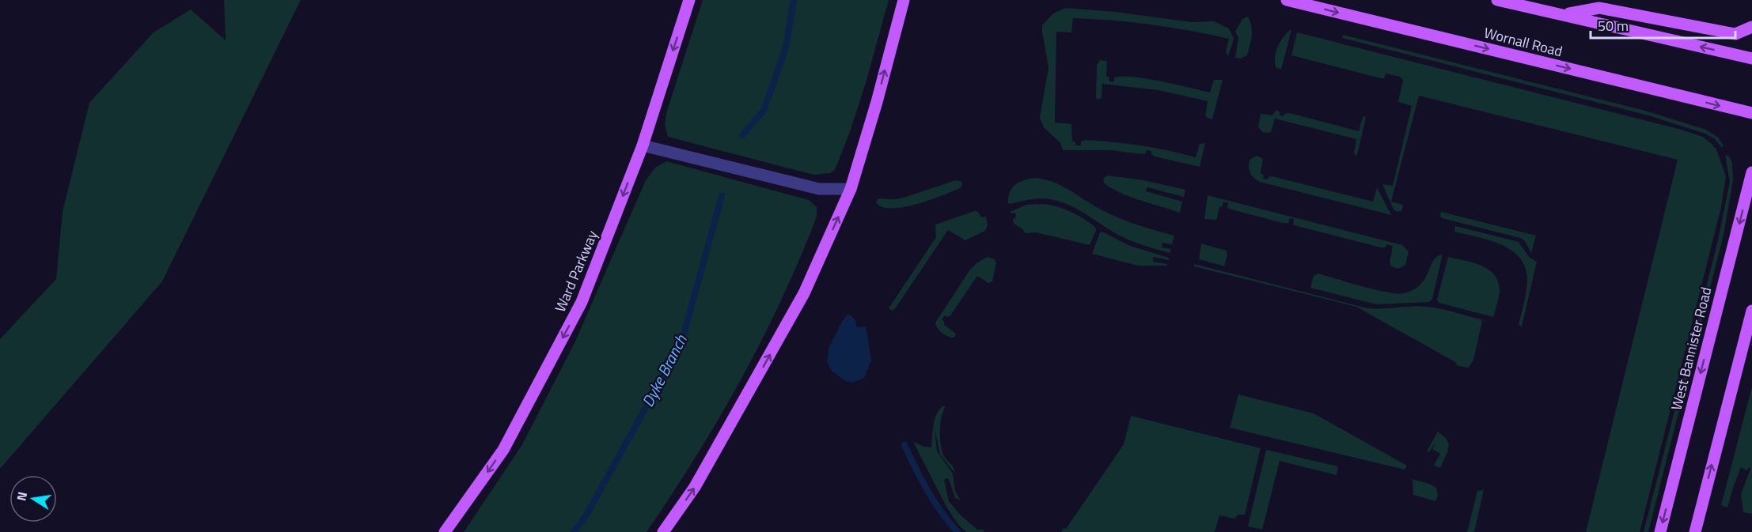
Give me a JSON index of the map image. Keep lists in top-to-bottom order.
{
  "streets": {
    "main road": ["Wornall Road", "Ward Parkway", "West Bannister Road"]
  },
  "one_way": ["Ward Parkway"],
  "water": ["Dyke Branch"],
  "scale_bar": "50 m",
  "north": "left"
}
